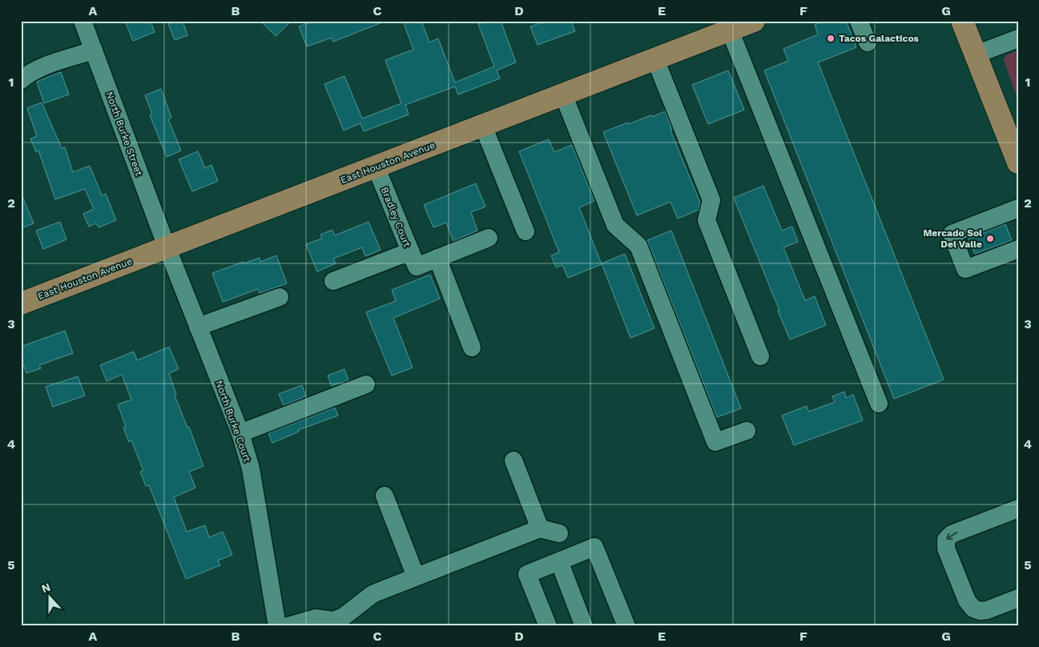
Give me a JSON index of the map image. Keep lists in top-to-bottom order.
{
  "streets": {
    "main road": ["East Houston Avenue"],
    "street": ["North Burke Street", "Bradley Court", "North Burke Court"]
  },
  "crossings": [
    ["North Burke Street", "East Houston Avenue"],
    ["North Burke Street", "North Burke Court"],
    ["East Houston Avenue", "Bradley Court"],
    ["East Houston Avenue", "North Burke Court"]
  ],
  "places": ["Tacos Galacticos", "Mercado Sol Del Valle"],
  "north": "top",
  "grid": {
    "columns": [
      "A",
      "B",
      "C",
      "D",
      "E",
      "F",
      "G"
    ],
    "rows": [
      "1",
      "2",
      "3",
      "4",
      "5"
    ]
  }
}
